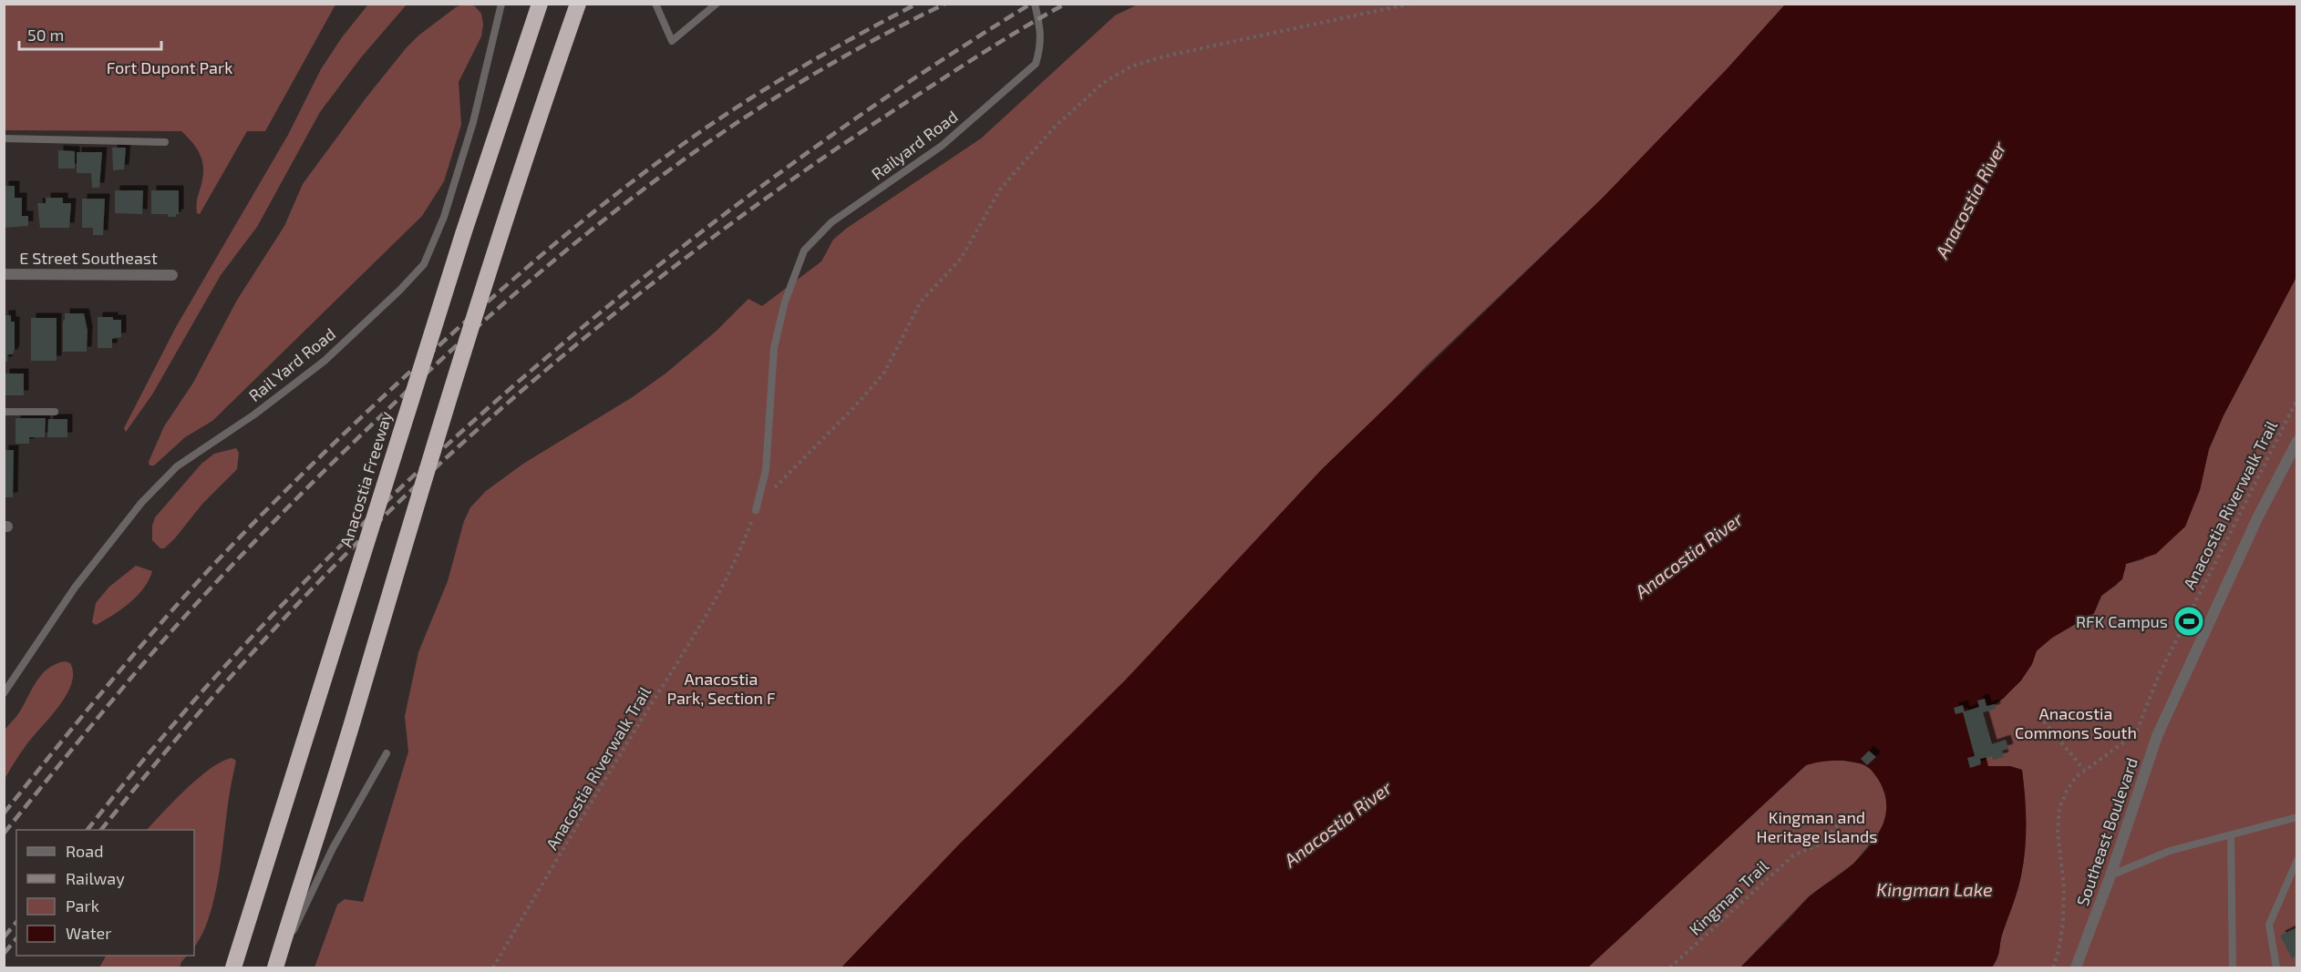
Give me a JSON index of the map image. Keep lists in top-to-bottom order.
{
  "streets": {
    "highway": ["Anacostia Freeway"],
    "street": ["E Street Southeast", "Southeast Boulevard"],
    "lane": ["Railyard Road", "Rail Yard Road"],
    "path": ["Anacostia Riverwalk Trail", "Kingman Trail"]
  },
  "crossings": [
    ["Railyard Road", "Anacostia Riverwalk Trail"]
  ],
  "water": ["Anacostia River", "Kingman Lake"],
  "parks": [
    "Fort Dupont Park",
    "Anacostia Park, Section F",
    "Anacostia Commons South",
    "Kingman and Heritage Islands"
  ],
  "places": {
    "sports": ["RFK Campus"]
  },
  "legend": [
    "Road",
    "Railway",
    "Park",
    "Water"
  ],
  "scale_bar": "50 m"
}
